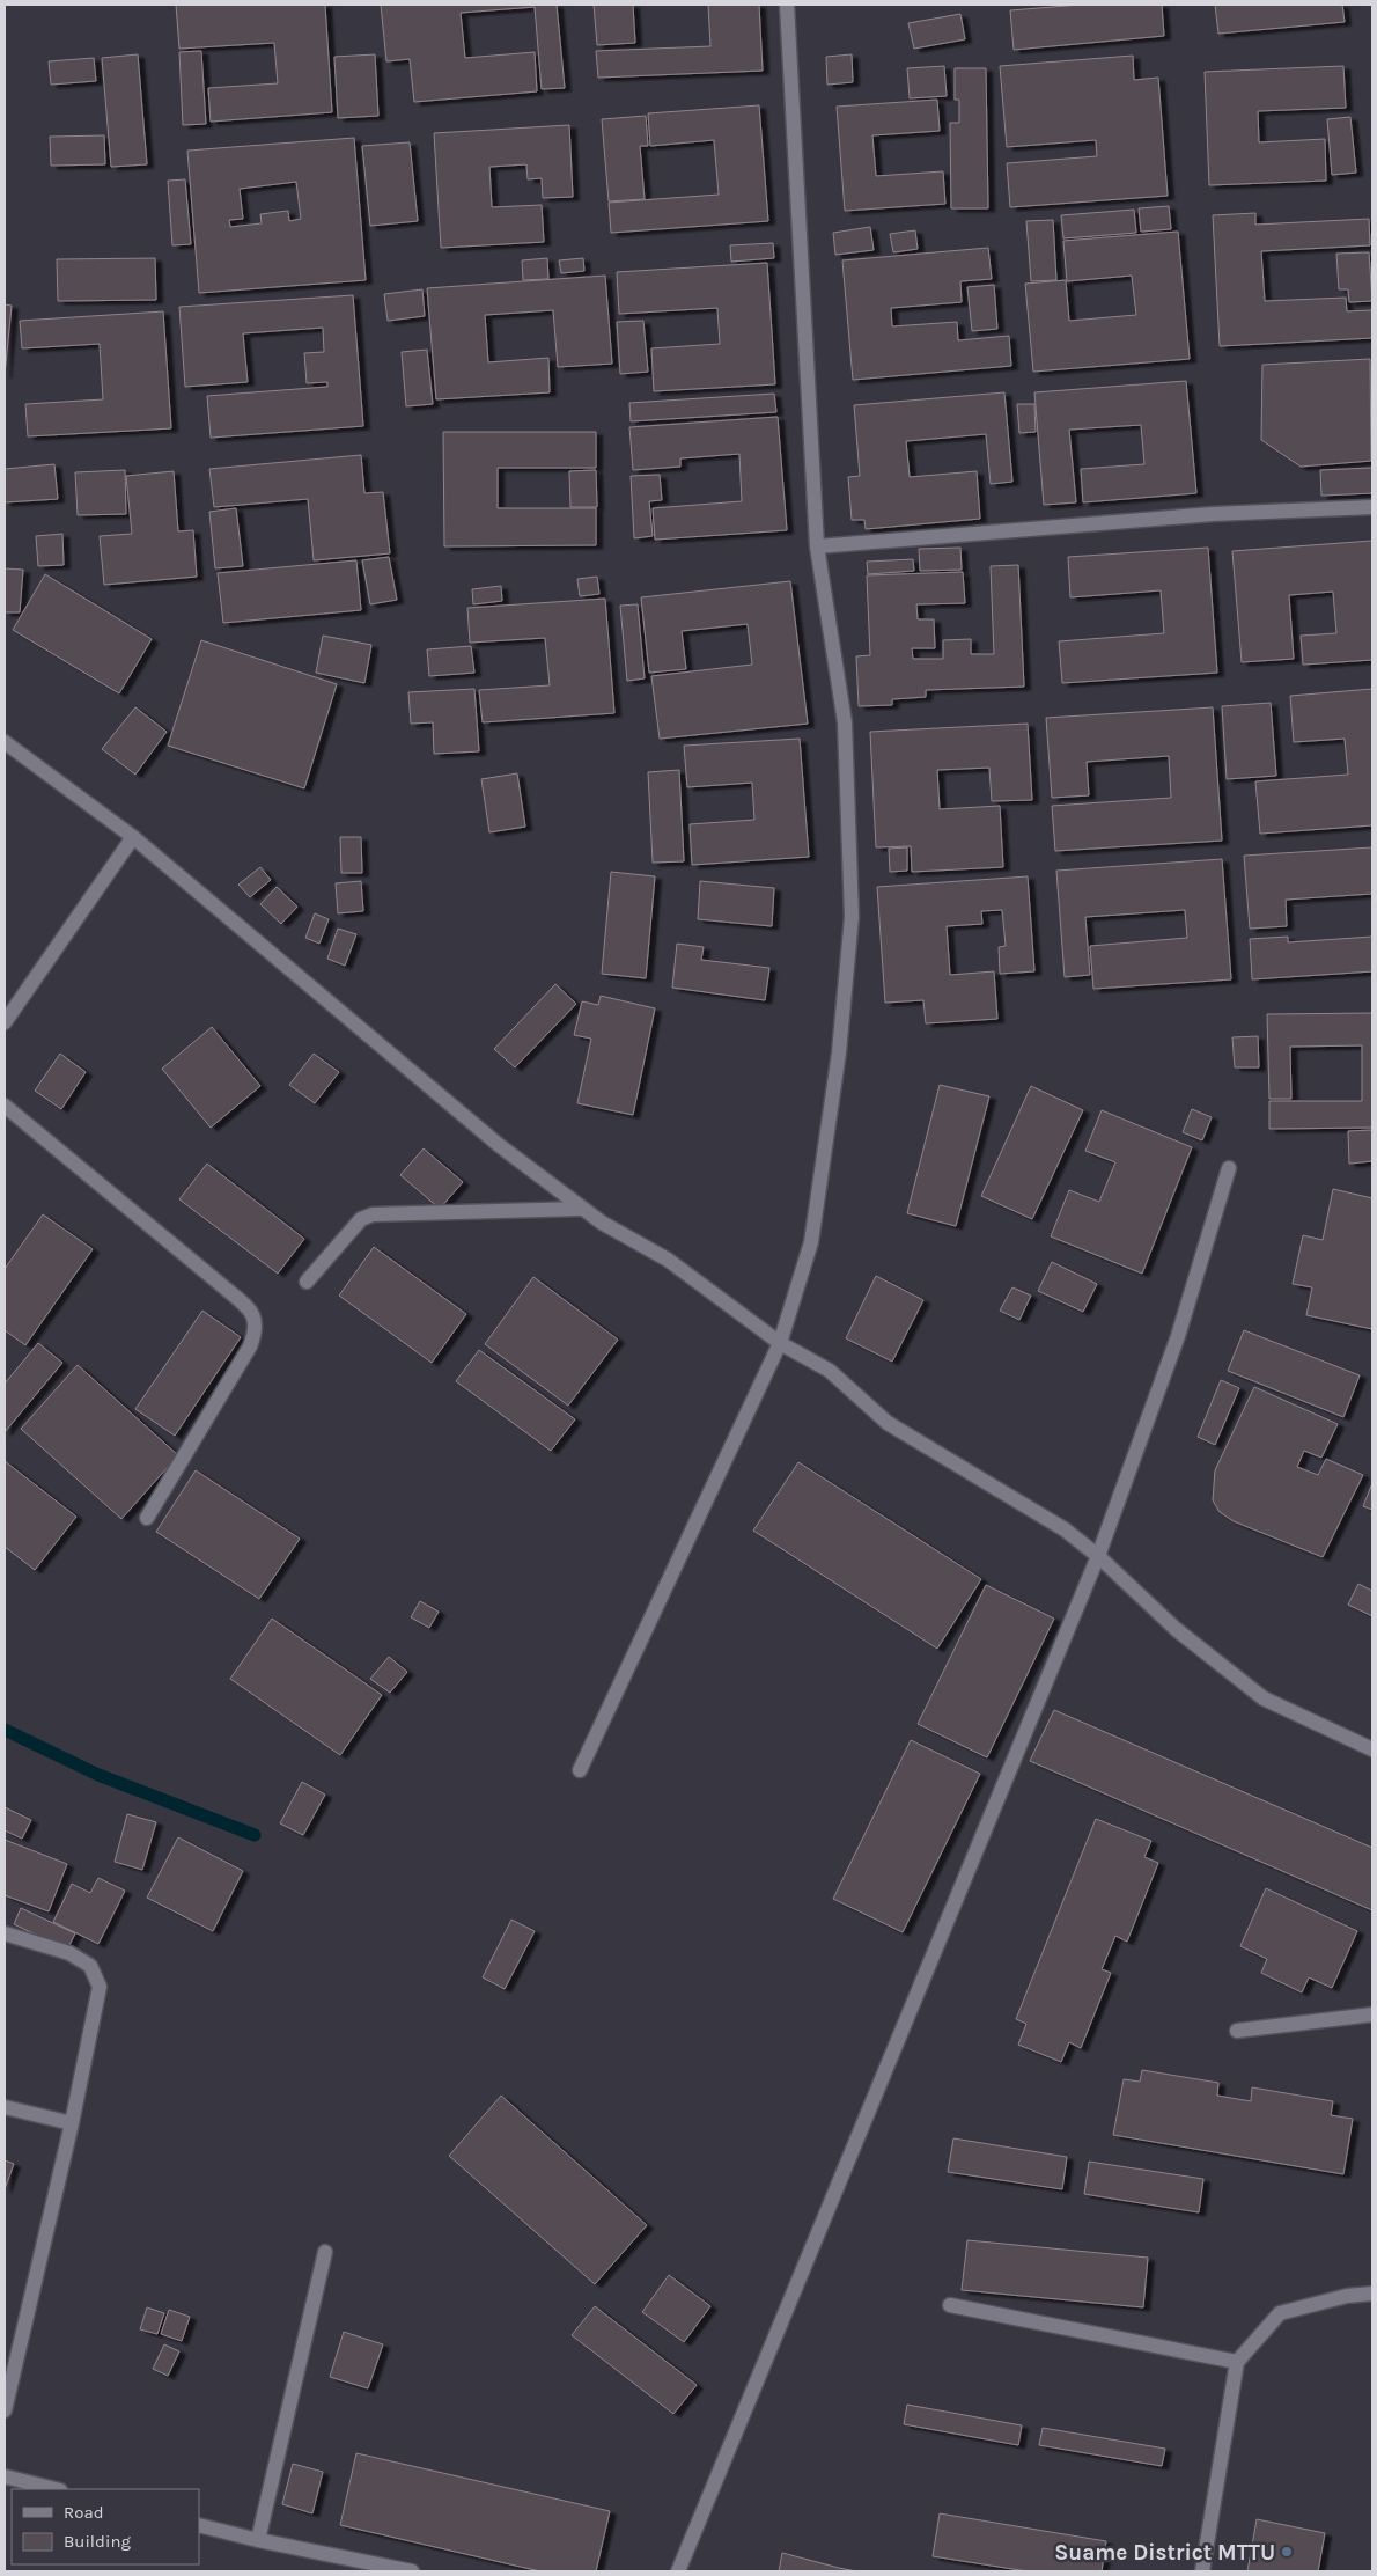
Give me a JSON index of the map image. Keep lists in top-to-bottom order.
{
  "places": ["Suame District MTTU"],
  "legend": ["Road", "Building"]
}
